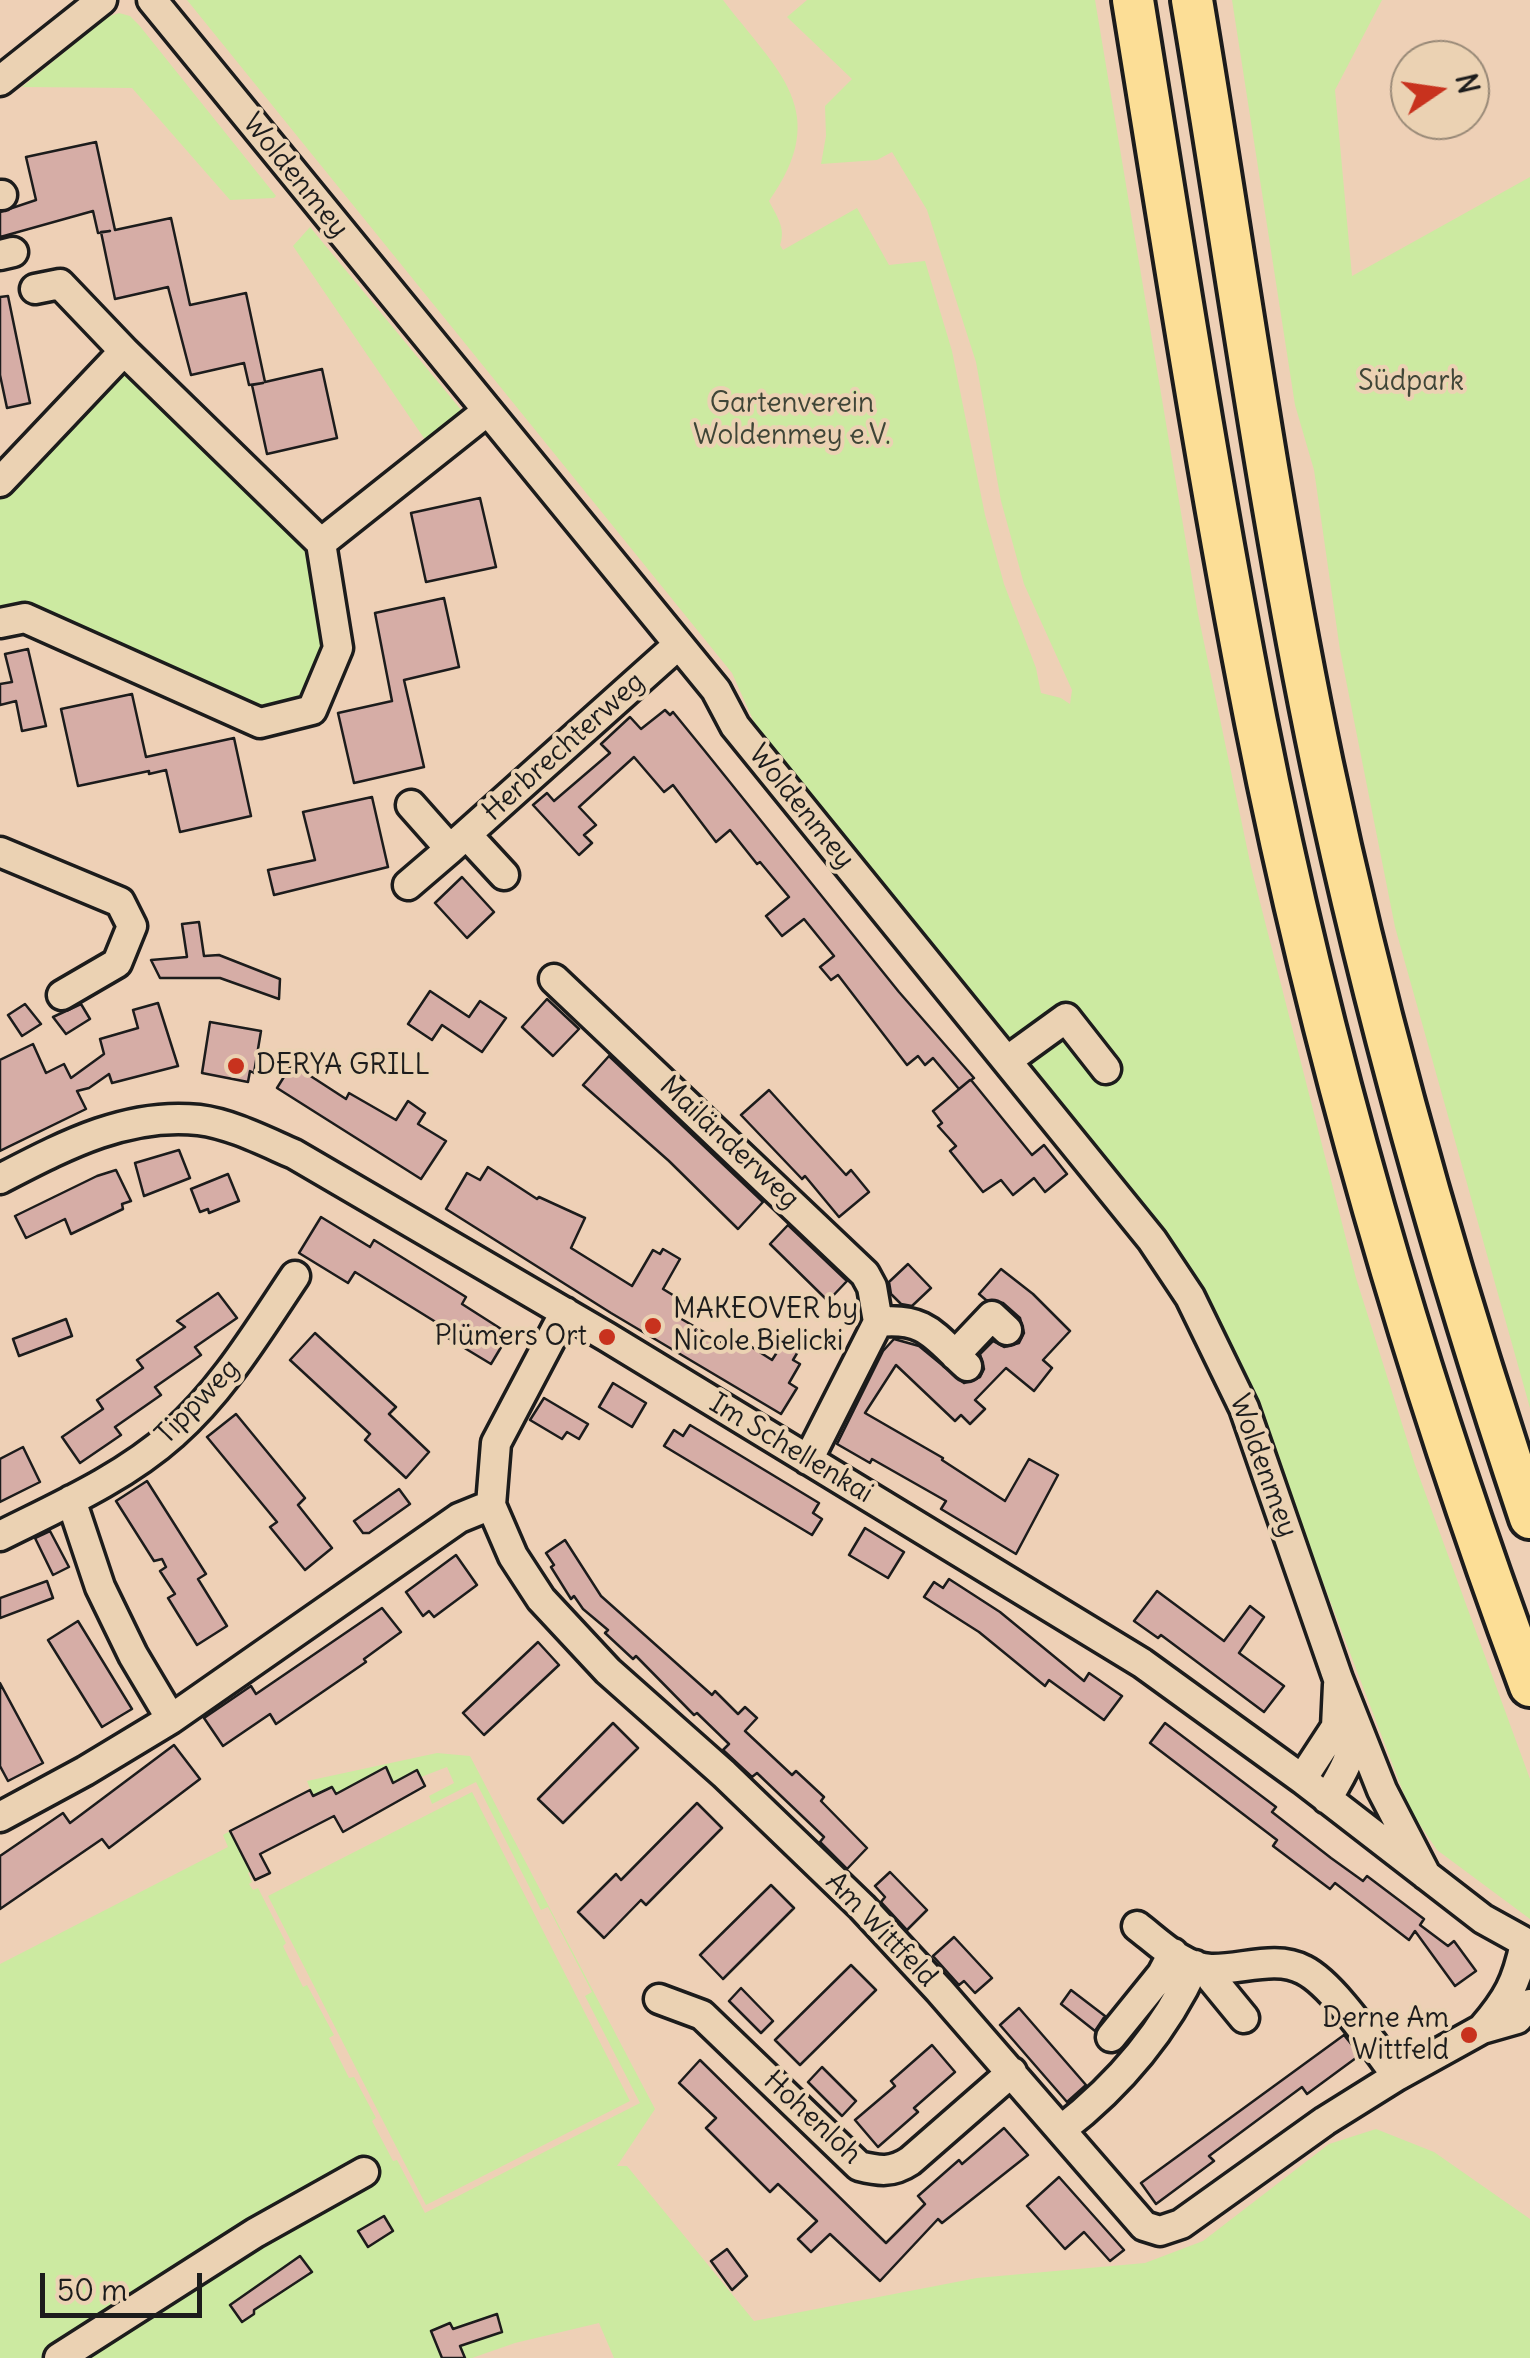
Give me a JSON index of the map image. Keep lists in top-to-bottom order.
{
  "streets": {
    "street": [
      "Woldenmey",
      "Herbrechterweg",
      "Mailänderweg",
      "Tippweg",
      "Im Schellenkai",
      "Am Wittfeld",
      "Hohenloh"
    ]
  },
  "crossings": [
    ["Woldenmey", "Herbrechterweg"],
    ["Woldenmey", "Im Schellenkai"],
    ["Im Schellenkai", "Am Wittfeld"],
    ["Am Wittfeld", "Hohenloh"]
  ],
  "parks": ["Südpark", "Gartenverein Woldenmey e.V."],
  "places": [
    "DERYA GRILL",
    "MAKEOVER by Nicole Bielicki",
    "Plümers Ort",
    "Derne Am Wittfeld"
  ],
  "scale_bar": "50 m",
  "north": "right"
}
